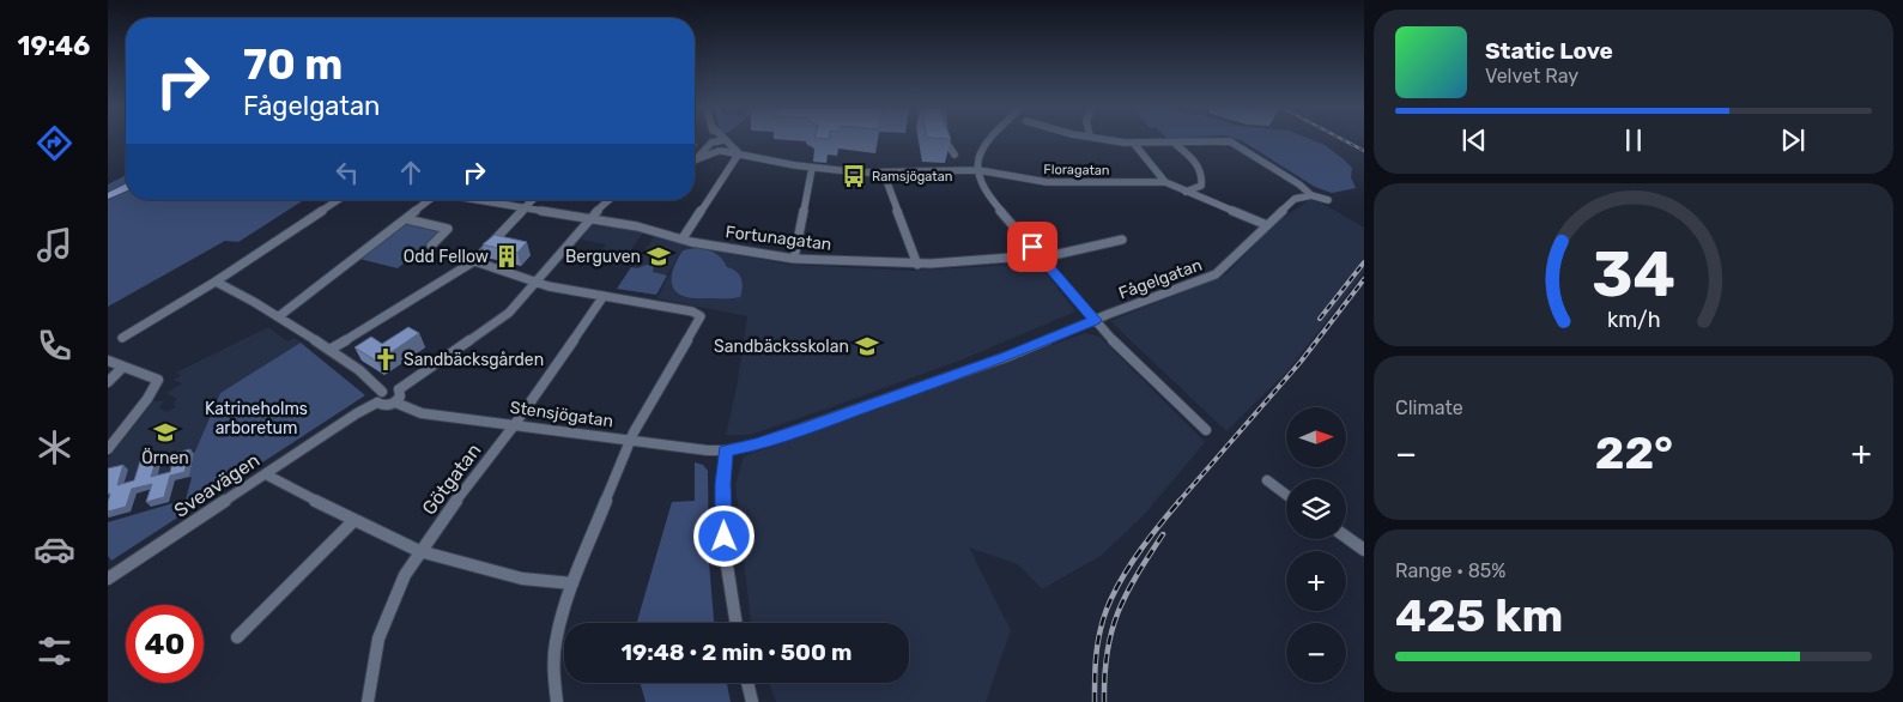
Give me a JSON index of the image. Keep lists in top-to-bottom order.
{
  "streets": {
    "street": [
      "Floragatan",
      "Fortunagatan",
      "Fågelgatan",
      "Stensjögatan",
      "Götgatan",
      "Sveavägen"
    ]
  },
  "crossings": [
    ["Fågelgatan", "Stensjögatan"],
    ["Stensjögatan", "Götgatan"],
    ["Stensjögatan", "Sveavägen"]
  ],
  "parks": ["Katrineholms arboretum"],
  "places": {
    "bus stop": ["Ramsjögatan"],
    "building": ["Odd Fellow"],
    "school or university": ["Berguven", "Sandbäcksskolan", "Örnen"],
    "church": ["Sandbäcksgården"]
  },
  "north": "right",
  "page": {
    "tabs": "19:46",
    "turn": ["70 m", "Fågelgatan"],
    "song": ["Static Love", "Velvet Ray"],
    "tile": [
      "Climate",
      ["Range · 85%", "425 km"]
    ],
    "map_buttons": ["+", "−"],
    "heat": ["−", "22°", "+"],
    "limit": "40",
    "trip": "19:48 · 2 min · 500 m",
    "gauge": ["34", "km/h"]
  }
}
